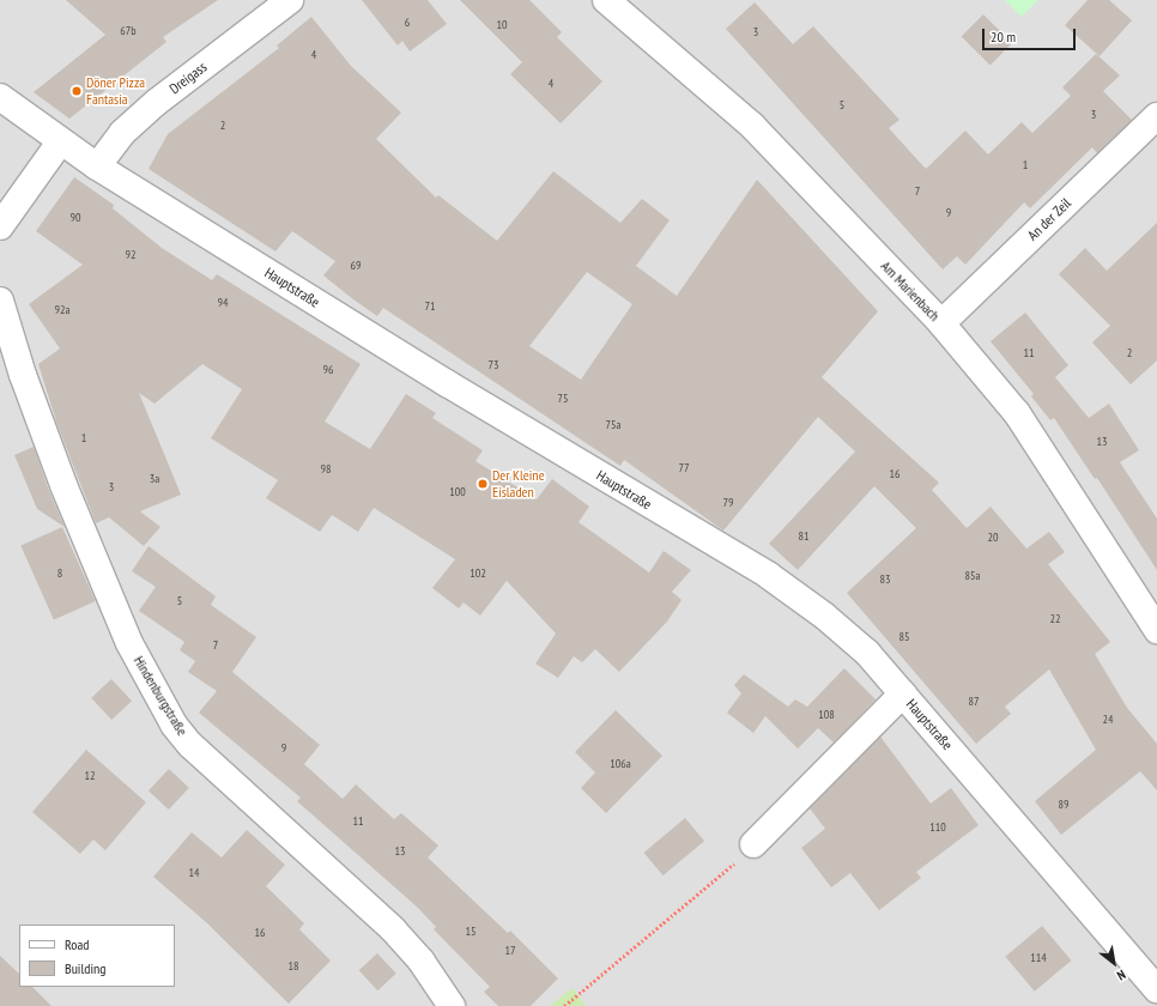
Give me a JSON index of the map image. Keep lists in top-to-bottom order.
{
  "streets": {
    "street": [
      "Dreigass",
      "An der Zeil",
      "Hauptstraße",
      "Am Marienbach",
      "Hindenburgstraße"
    ]
  },
  "crossings": [
    ["Dreigass", "Hauptstraße"],
    ["An der Zeil", "Am Marienbach"]
  ],
  "places": ["Döner Pizza Fantasia", "Der Kleine Eisladen"],
  "house_numbers": [
    "6",
    "10",
    "67b",
    "3",
    "4",
    "4",
    "5",
    "3",
    "2",
    "1",
    "7",
    "9",
    "90",
    "92",
    "69",
    "94",
    "71",
    "92a",
    "11",
    "2",
    "73",
    "96",
    "75",
    "75a",
    "1",
    "13",
    "77",
    "98",
    "16",
    "3a",
    "3",
    "100",
    "79",
    "81",
    "20",
    "8",
    "102",
    "85a",
    "83",
    "5",
    "22",
    "85",
    "7",
    "87",
    "108",
    "24",
    "9",
    "106a",
    "12",
    "89",
    "11",
    "110",
    "13",
    "14",
    "15",
    "16",
    "17",
    "114",
    "18"
  ],
  "legend": ["Road", "Building"],
  "scale_bar": "20 m",
  "north": "bottom right"
}
